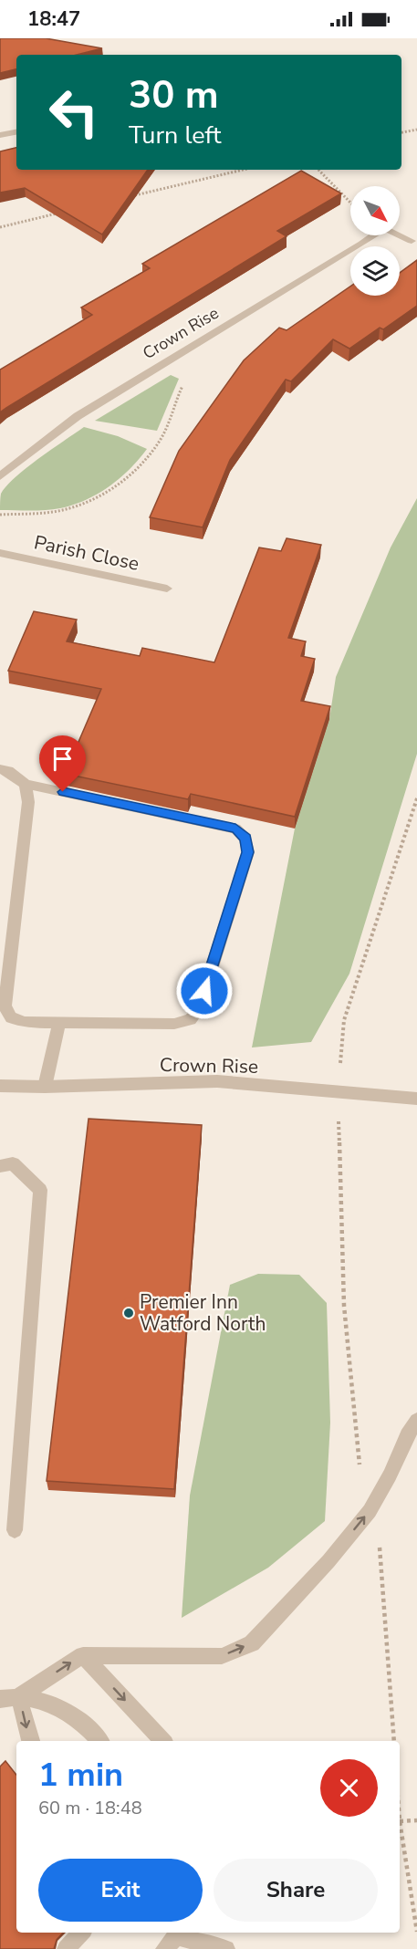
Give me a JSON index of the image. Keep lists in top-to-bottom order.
{
  "streets": {
    "street": ["Crown Rise", "Parish Close"]
  },
  "places": ["Premier Inn Watford North"],
  "north": "bottom right",
  "page": {
    "status": "18:47",
    "turn": ["30 m", "Turn left"],
    "heading": ["1 min", "60 m · 18:48"],
    "buttons": ["Exit", "Share"]
  }
}
